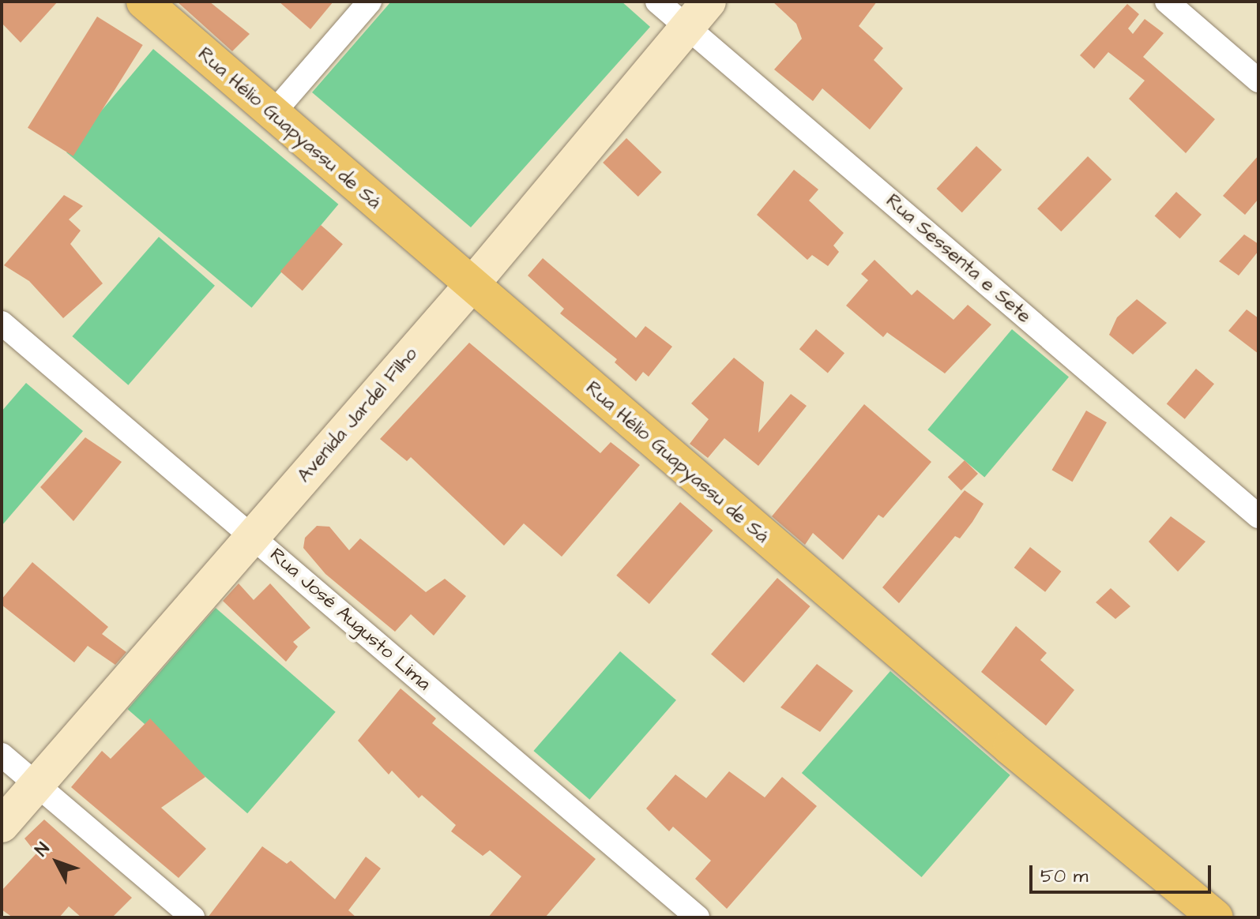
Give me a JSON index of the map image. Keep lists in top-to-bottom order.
{
  "streets": {
    "main road": ["Rua Hélio Guapyassu de Sá", "Avenida Jardel Filho"],
    "street": ["Rua Sessenta e Sete", "Rua José Augusto Lima"]
  },
  "crossings": [
    ["Rua Hélio Guapyassu de Sá", "Avenida Jardel Filho"],
    ["Rua Sessenta e Sete", "Avenida Jardel Filho"],
    ["Avenida Jardel Filho", "Rua José Augusto Lima"]
  ],
  "scale_bar": "50 m",
  "north": "top left"
}
